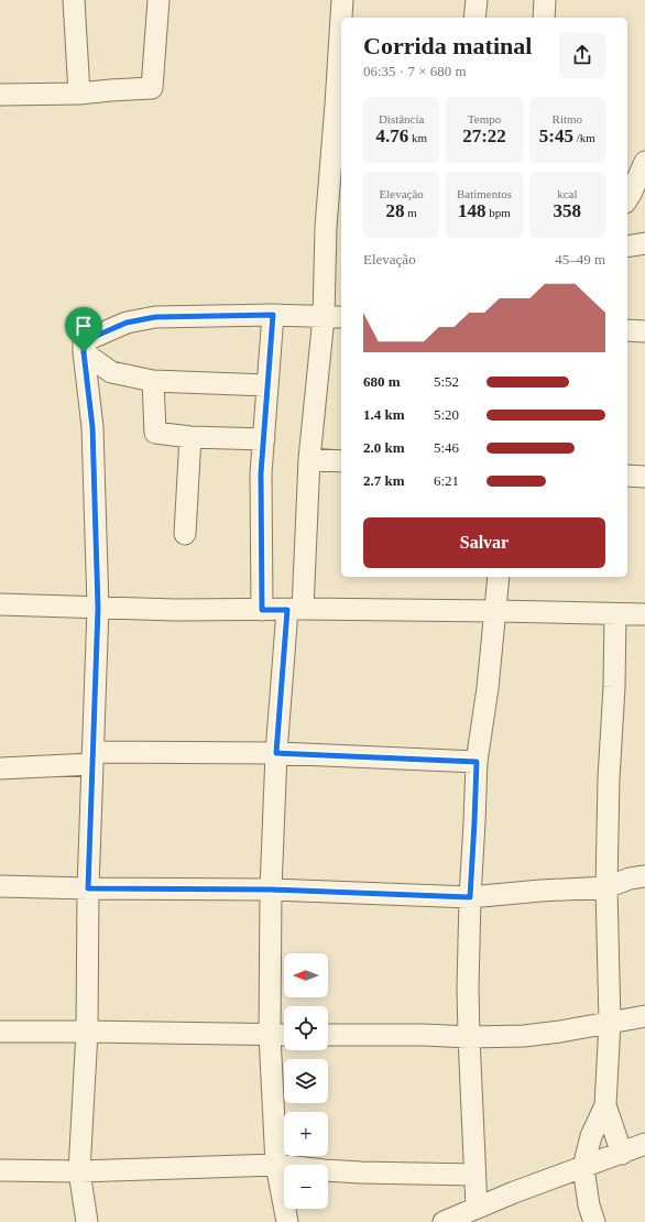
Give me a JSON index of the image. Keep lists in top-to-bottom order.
{
  "north": "left",
  "page": {
    "heading": ["Corrida matinal", "06:35 · 7 × 680 m"],
    "stats": [
      ["Distância", "4.76 km"],
      ["Tempo", "27:22"],
      ["Ritmo", "5:45 /km"],
      ["Elevação", "28 m"],
      ["Batimentos", "148 bpm"],
      ["kcal", "358"]
    ],
    "chart": ["Elevação", "45–49 m"],
    "list": [
      {
        "name": "680 m",
        "note": "5:52"
      },
      {
        "name": "1.4 km",
        "note": "5:20"
      },
      {
        "name": "2.0 km",
        "note": "5:46"
      },
      {
        "name": "2.7 km",
        "note": "6:21"
      }
    ],
    "buttons": "Salvar",
    "map_buttons": ["+", "−"]
  }
}
